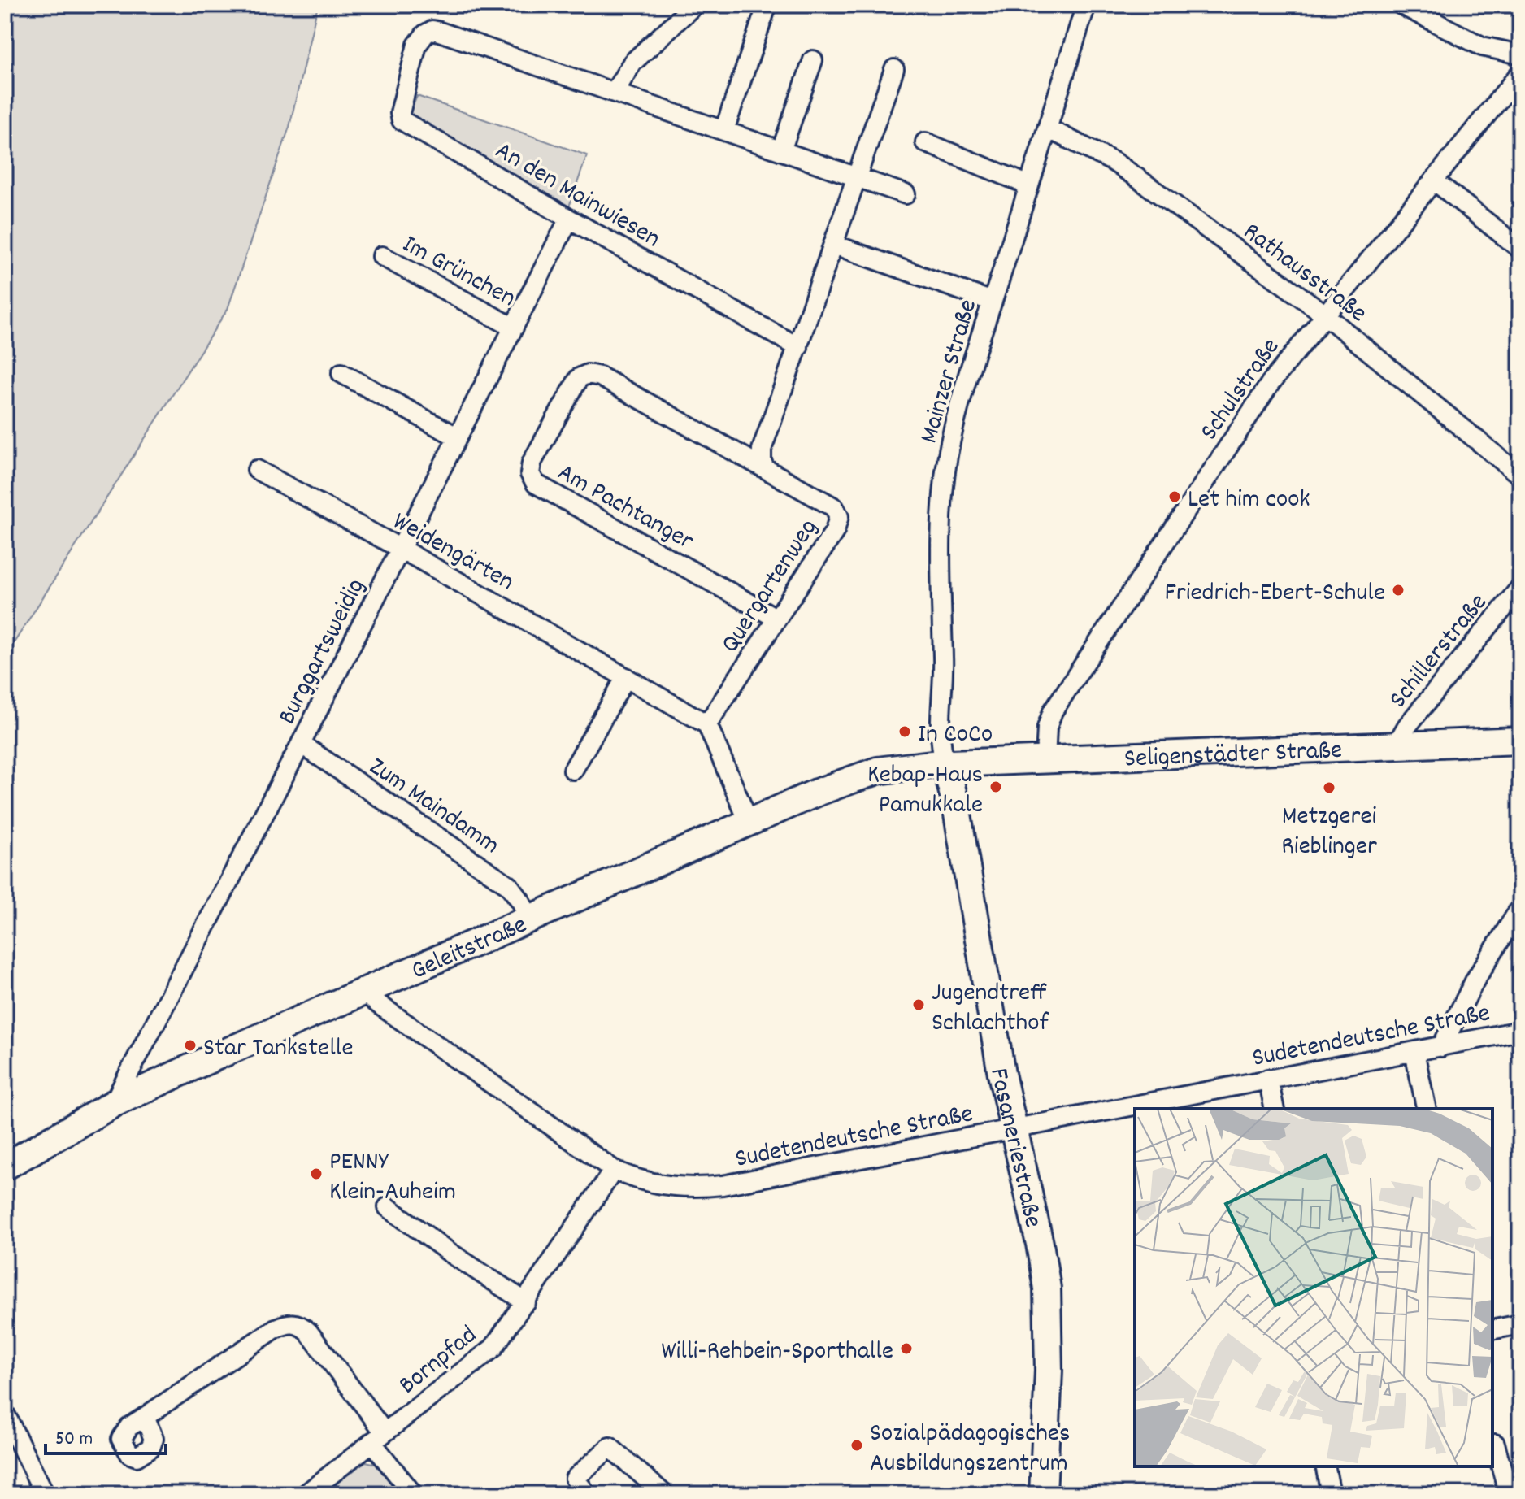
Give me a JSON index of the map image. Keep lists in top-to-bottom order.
{
  "streets": {
    "main road": ["Seligenstädter Straße", "Geleitstraße", "Fasaneriestraße"],
    "street": [
      "An den Mainwiesen",
      "Im Grünchen",
      "Rathausstraße",
      "Mainzer Straße",
      "Schulstraße",
      "Am Pachtanger",
      "Weidengärten",
      "Quergartenweg",
      "Schillerstraße",
      "Burggartsweidig",
      "Zum Maindamm",
      "Sudetendeutsche Straße",
      "Bornpfad"
    ]
  },
  "crossings": [
    ["An den Mainwiesen", "Burggartsweidig"],
    ["Im Grünchen", "Burggartsweidig"],
    ["Rathausstraße", "Mainzer Straße"],
    ["Rathausstraße", "Schulstraße"],
    ["Mainzer Straße", "Seligenstädter Straße"],
    ["Mainzer Straße", "Geleitstraße"],
    ["Mainzer Straße", "Fasaneriestraße"],
    ["Schulstraße", "Seligenstädter Straße"],
    ["Am Pachtanger", "Quergartenweg"],
    ["Weidengärten", "Quergartenweg"],
    ["Weidengärten", "Burggartsweidig"],
    ["Schillerstraße", "Seligenstädter Straße"],
    ["Burggartsweidig", "Zum Maindamm"],
    ["Burggartsweidig", "Geleitstraße"],
    ["Seligenstädter Straße", "Geleitstraße"],
    ["Seligenstädter Straße", "Fasaneriestraße"],
    ["Zum Maindamm", "Geleitstraße"],
    ["Geleitstraße", "Sudetendeutsche Straße"],
    ["Geleitstraße", "Fasaneriestraße"],
    ["Sudetendeutsche Straße", "Fasaneriestraße"],
    ["Sudetendeutsche Straße", "Bornpfad"]
  ],
  "places": [
    "Let him cook",
    "Friedrich-Ebert-Schule",
    "In CoCo",
    "Kebap-Haus Pamukkale",
    "Metzgerei Rieblinger",
    "Jugendtreff Schlachthof",
    "Star Tankstelle",
    "PENNY Klein-Auheim",
    "Willi-Rehbein-Sporthalle",
    "Sozialpädagogisches Ausbildungszentrum"
  ],
  "scale_bar": "50 m"
}
